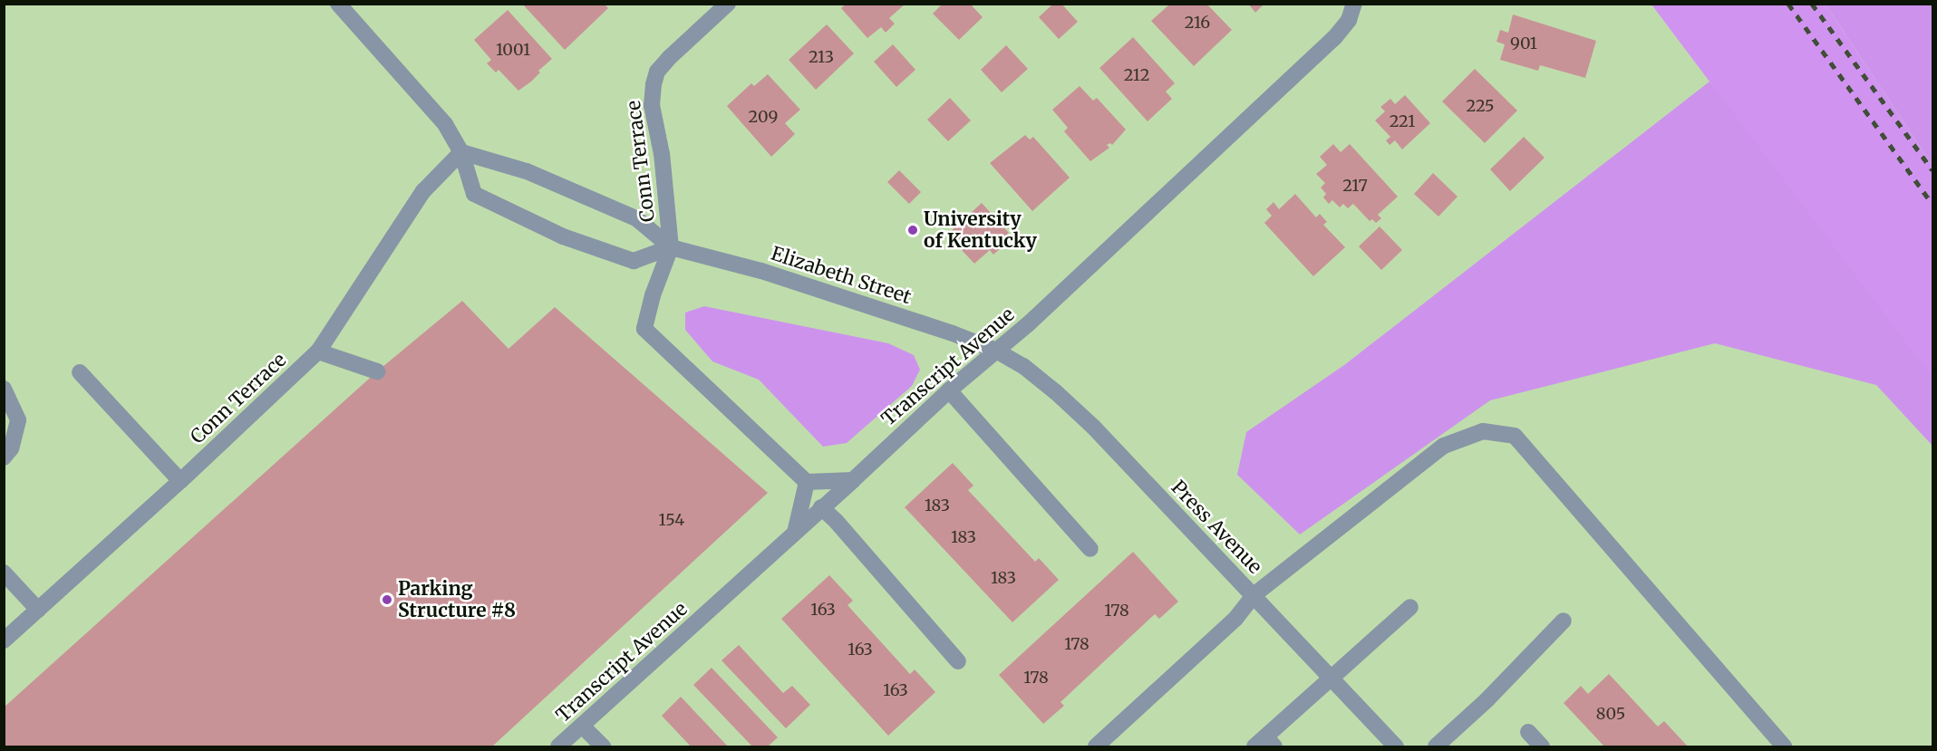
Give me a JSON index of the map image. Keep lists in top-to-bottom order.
{
  "streets": {
    "street": [
      "Conn Terrace",
      "Elizabeth Street",
      "Transcript Avenue",
      "Press Avenue"
    ]
  },
  "crossings": [
    ["Conn Terrace", "Elizabeth Street"],
    ["Elizabeth Street", "Transcript Avenue"],
    ["Elizabeth Street", "Press Avenue"],
    ["Transcript Avenue", "Press Avenue"]
  ],
  "places": ["University of Kentucky", "Parking Structure #8"],
  "house_numbers": [
    "216",
    "901",
    "1001",
    "213",
    "212",
    "225",
    "209",
    "221",
    "217",
    "183",
    "154",
    "183",
    "183",
    "163",
    "178",
    "178",
    "163",
    "178",
    "163",
    "805"
  ]
}
